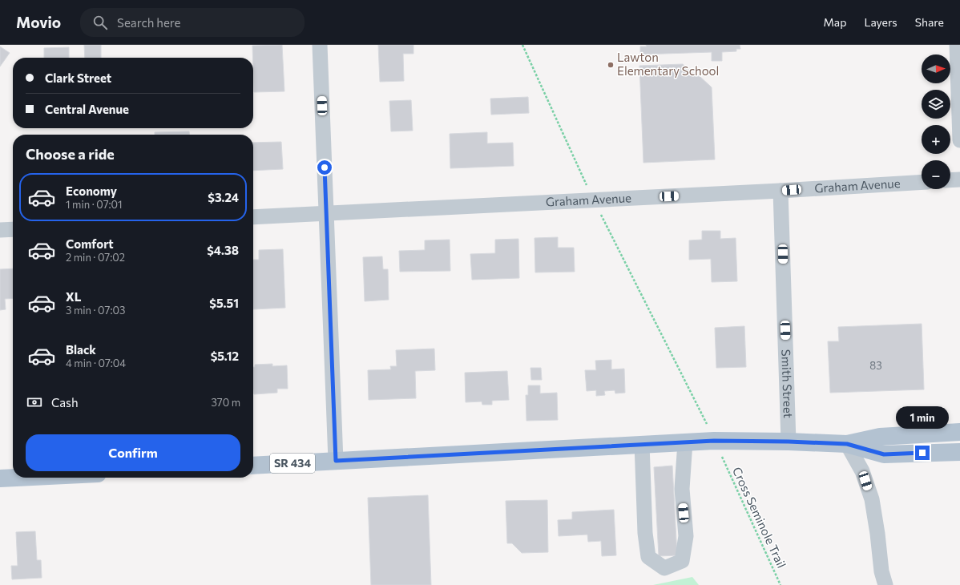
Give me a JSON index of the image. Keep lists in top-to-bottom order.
{
  "streets": {
    "main road": ["SR 434"],
    "street": ["Graham Avenue", "Smith Street"],
    "path": ["Cross Seminole Trail"]
  },
  "crossings": [
    ["Graham Avenue", "Smith Street"],
    ["Smith Street", "SR 434"]
  ],
  "places": ["Lawton Elementary School"],
  "house_numbers": ["83"],
  "north": "right",
  "page": {
    "header": "Movio",
    "search": "Search here",
    "nav": ["Map", "Layers", "Share"],
    "map_buttons": ["+", "−"],
    "banner": ["Clark Street", "Central Avenue"],
    "heading": "Choose a ride",
    "list": [
      {
        "name": "Economy",
        "note": "1 min · 07:01",
        "value": "$3.24"
      },
      {
        "name": "Comfort",
        "note": "2 min · 07:02",
        "value": "$4.38"
      },
      {
        "name": "XL",
        "note": "3 min · 07:03",
        "value": "$5.51"
      },
      {
        "name": "Black",
        "note": "4 min · 07:04",
        "value": "$5.12"
      }
    ],
    "pay": ["Cash", "370 m"],
    "bubble": "1 min",
    "buttons": "Confirm"
  }
}
